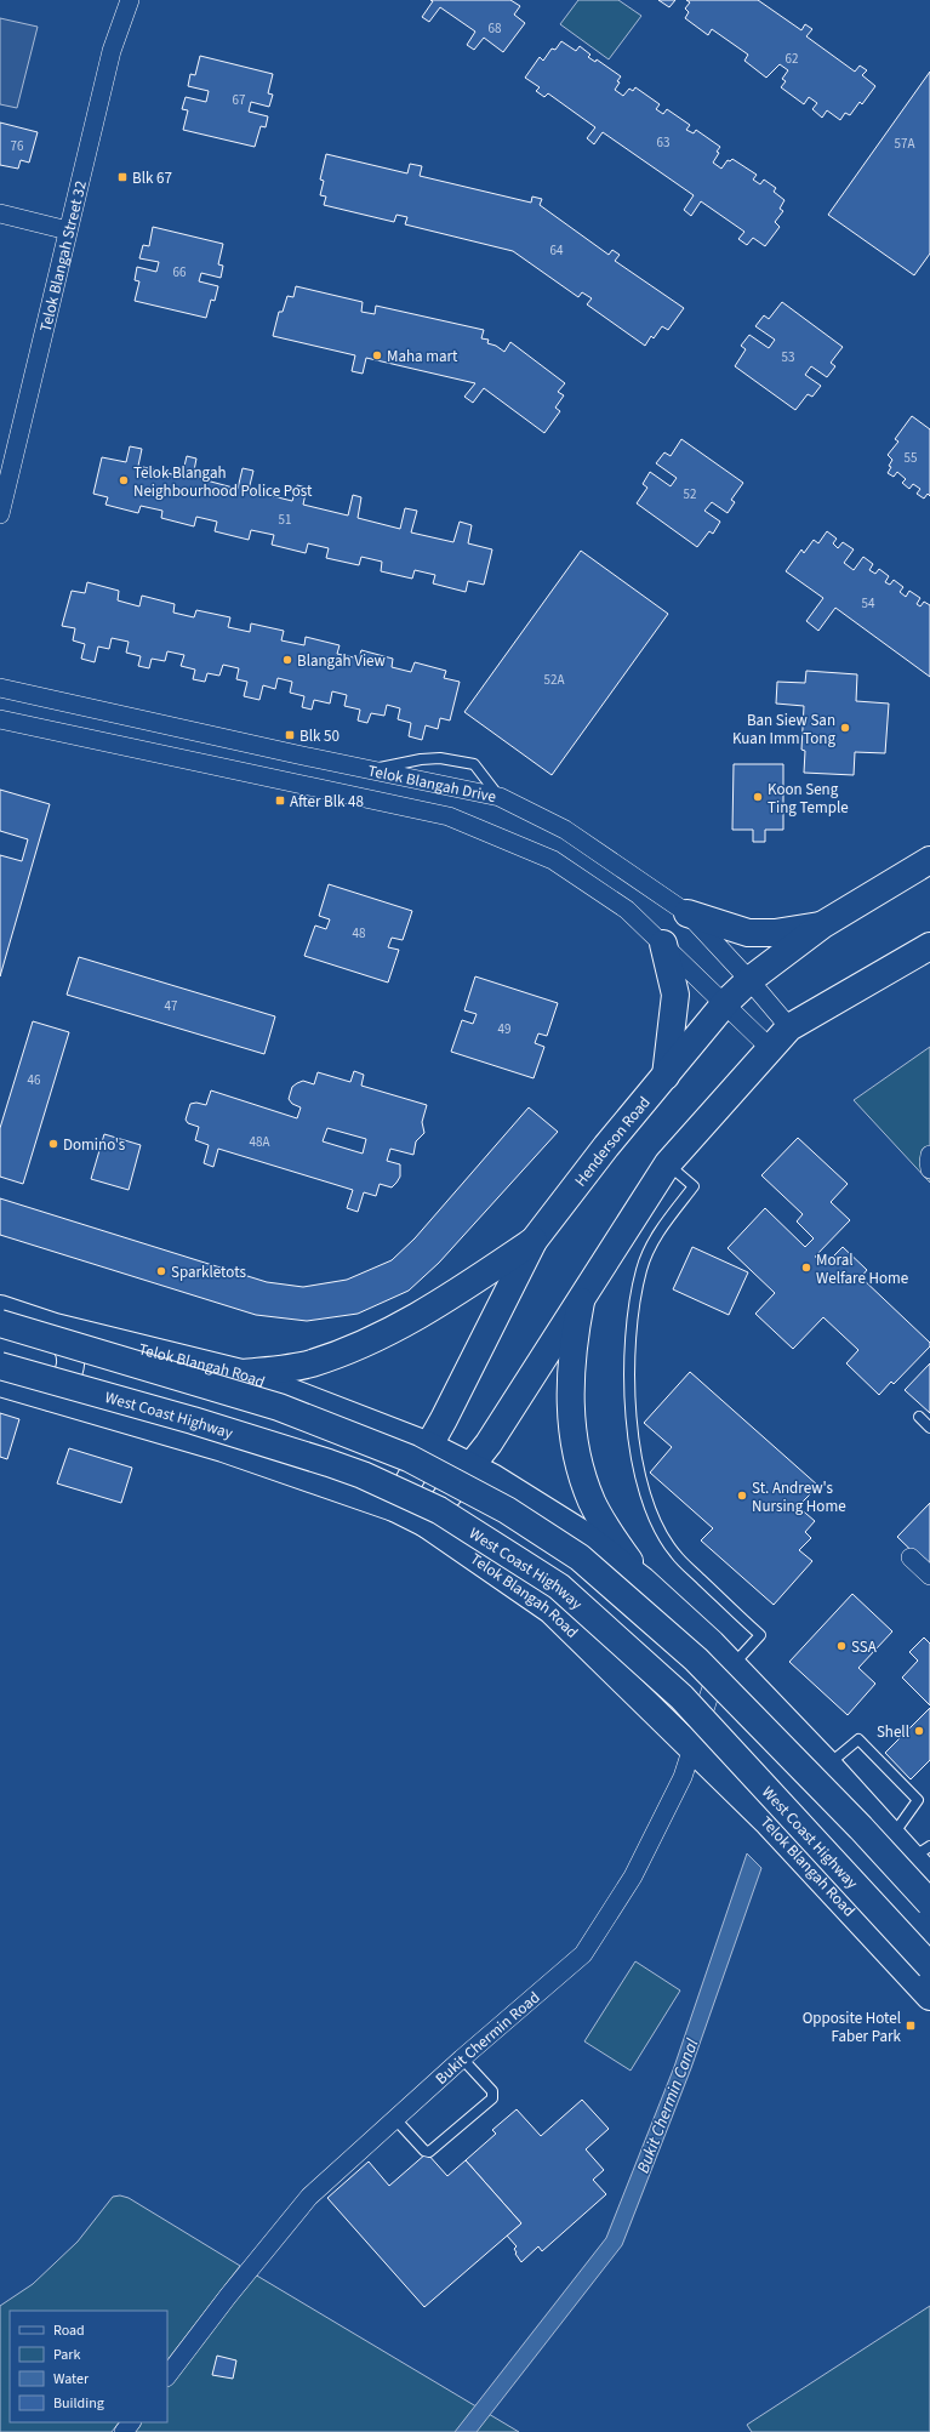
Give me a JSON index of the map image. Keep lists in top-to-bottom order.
{
  "streets": {
    "main road": ["Henderson Road", "Telok Blangah Road", "West Coast Highway"],
    "street": ["Telok Blangah Street 32", "Telok Blangah Drive", "Bukit Chermin Road"]
  },
  "crossings": [
    ["Telok Blangah Drive", "Henderson Road"],
    ["Henderson Road", "Telok Blangah Road"],
    ["Telok Blangah Road", "Bukit Chermin Road"]
  ],
  "water": ["Bukit Chermin Canal"],
  "places": {
    "transit": [
      "Blk 67",
      "Blk 50",
      "After Blk 48",
      "Opposite Hotel Faber Park"
    ],
    "other": [
      "Maha mart",
      "Telok Blangah Neighbourhood Police Post",
      "Blangah View",
      "Ban Siew San Kuan Imm Tong",
      "Koon Seng Ting Temple",
      "Domino's",
      "Moral Welfare Home",
      "Sparkletots",
      "St. Andrew's Nursing Home",
      "SSA",
      "Shell"
    ]
  },
  "house_numbers": [
    "68",
    "62",
    "67",
    "63",
    "57A",
    "76",
    "64",
    "66",
    "53",
    "55",
    "52",
    "51",
    "54",
    "52A",
    "48",
    "47",
    "49",
    "46",
    "48A"
  ],
  "legend": [
    "Road",
    "Park",
    "Water",
    "Building"
  ]
}
